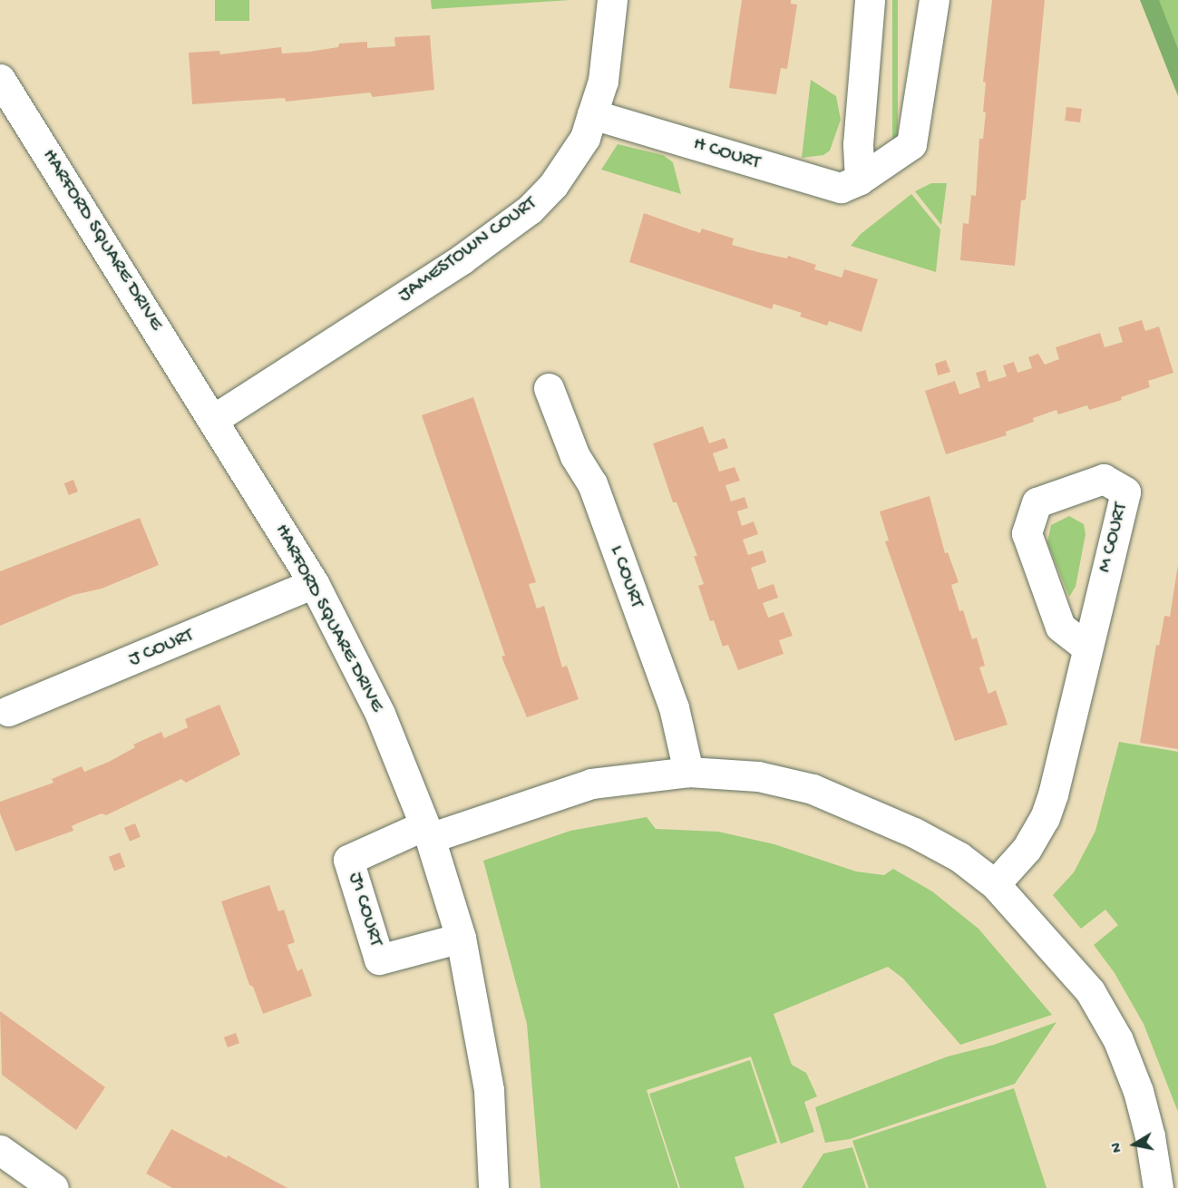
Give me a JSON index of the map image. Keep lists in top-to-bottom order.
{
  "streets": {
    "street": [
      "H COURT",
      "HARFORD SQUARE DRIVE",
      "JAMESTOWN COURT",
      "M COURT",
      "L COURT",
      "J COURT",
      "J1 COURT"
    ]
  },
  "crossings": [
    ["H COURT", "JAMESTOWN COURT"],
    ["HARFORD SQUARE DRIVE", "JAMESTOWN COURT"],
    ["HARFORD SQUARE DRIVE", "J COURT"],
    ["HARFORD SQUARE DRIVE", "J1 COURT"]
  ],
  "north": "left"
}
